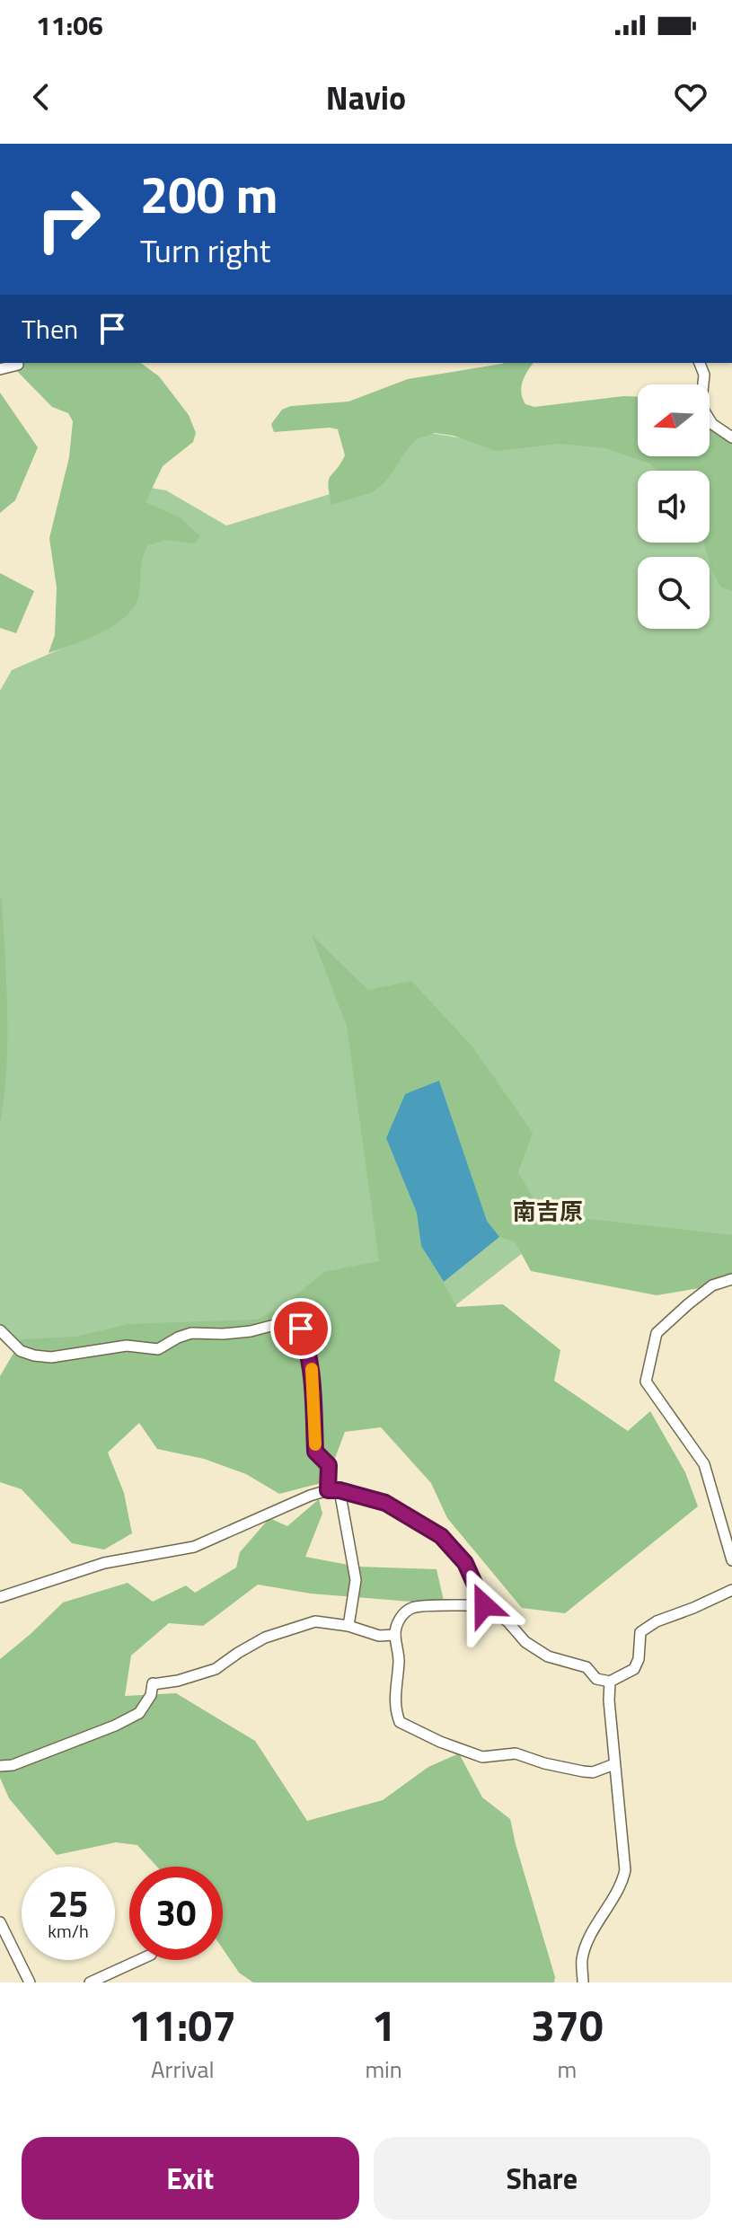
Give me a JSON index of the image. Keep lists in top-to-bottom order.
{
  "districts": ["南吉原"],
  "north": "left",
  "page": {
    "status": "11:06",
    "header": "Navio",
    "turn": ["200 m", "Turn right"],
    "then": "Then",
    "speed": "25 km/h",
    "limit": "30",
    "eta": [
      "11:07",
      "Arrival",
      "1",
      "min",
      "370",
      "m"
    ],
    "buttons": ["Exit", "Share"]
  }
}
